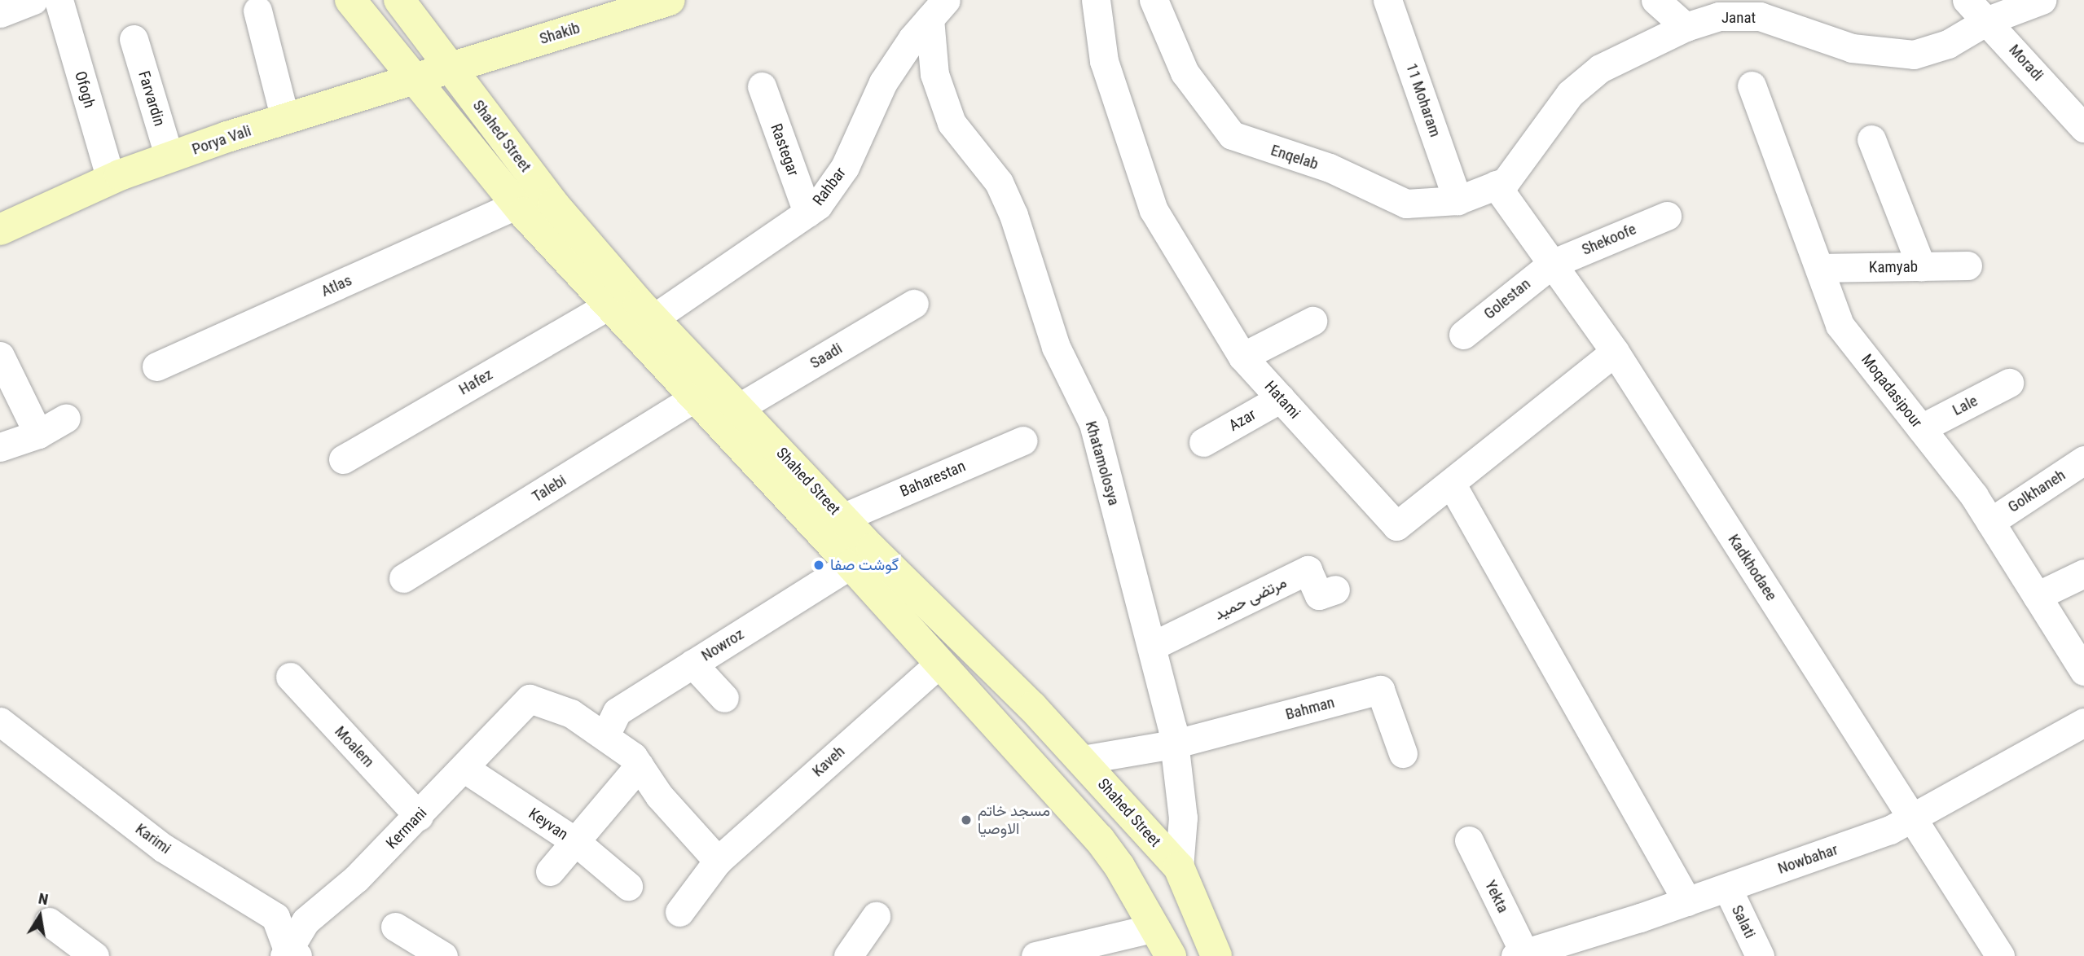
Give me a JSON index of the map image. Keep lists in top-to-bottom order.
{
  "streets": {
    "main road": ["Shakib", "Shahed Street", "Porya Vali"],
    "street": [
      "Janat",
      "Moradi",
      "Ofogh",
      "Farvardin",
      "11 Moharam",
      "Rastegar",
      "Enqelab",
      "Rahbar",
      "Shekoofe",
      "Kamyab",
      "Atlas",
      "Golestan",
      "Saadi",
      "Hafez",
      "Moqadasipour",
      "Hatami",
      "Lale",
      "Azar",
      "Khatamolosya",
      "Baharestan",
      "Talebi",
      "Golkhaneh",
      "Kadkhodaee",
      "مرتضی حمید",
      "Nowroz",
      "Bahman",
      "Moalem",
      "Kaveh",
      "Keyvan",
      "Kermani",
      "Karimi",
      "Nowbahar",
      "Yekta",
      "Salati"
    ]
  },
  "crossings": [
    ["Janat", "Moradi"],
    ["Janat", "Enqelab"],
    ["Janat", "Kadkhodaee"],
    ["Shakib", "Shahed Street"],
    ["Shakib", "Porya Vali"],
    ["Ofogh", "Porya Vali"],
    ["Farvardin", "Porya Vali"],
    ["11 Moharam", "Enqelab"],
    ["Shahed Street", "Porya Vali"],
    ["Shahed Street", "Rahbar"],
    ["Shahed Street", "Atlas"],
    ["Shahed Street", "Saadi"],
    ["Shahed Street", "Hafez"],
    ["Shahed Street", "Khatamolosya"],
    ["Shahed Street", "Baharestan"],
    ["Shahed Street", "Talebi"],
    ["Shahed Street", "Nowroz"],
    ["Shahed Street", "Kaveh"],
    ["Rastegar", "Rahbar"],
    ["Enqelab", "Kadkhodaee"],
    ["Rahbar", "Khatamolosya"],
    ["Shekoofe", "Golestan"],
    ["Shekoofe", "Kadkhodaee"],
    ["Kamyab", "Moqadasipour"],
    ["Golestan", "Kadkhodaee"],
    ["Moqadasipour", "Lale"],
    ["Moqadasipour", "Golkhaneh"],
    ["Hatami", "Azar"],
    ["Hatami", "Kadkhodaee"],
    ["Khatamolosya", "مرتضی حمید"],
    ["Khatamolosya", "Bahman"],
    ["Kadkhodaee", "Nowbahar"],
    ["Nowroz", "Kermani"],
    ["Moalem", "Kermani"],
    ["Keyvan", "Kermani"],
    ["Kermani", "Karimi"],
    ["Nowbahar", "Yekta"],
    ["Nowbahar", "Salati"]
  ],
  "places": ["گوشت صفا", "مسجد خاتم الاوصیا"],
  "north": "top"
}
